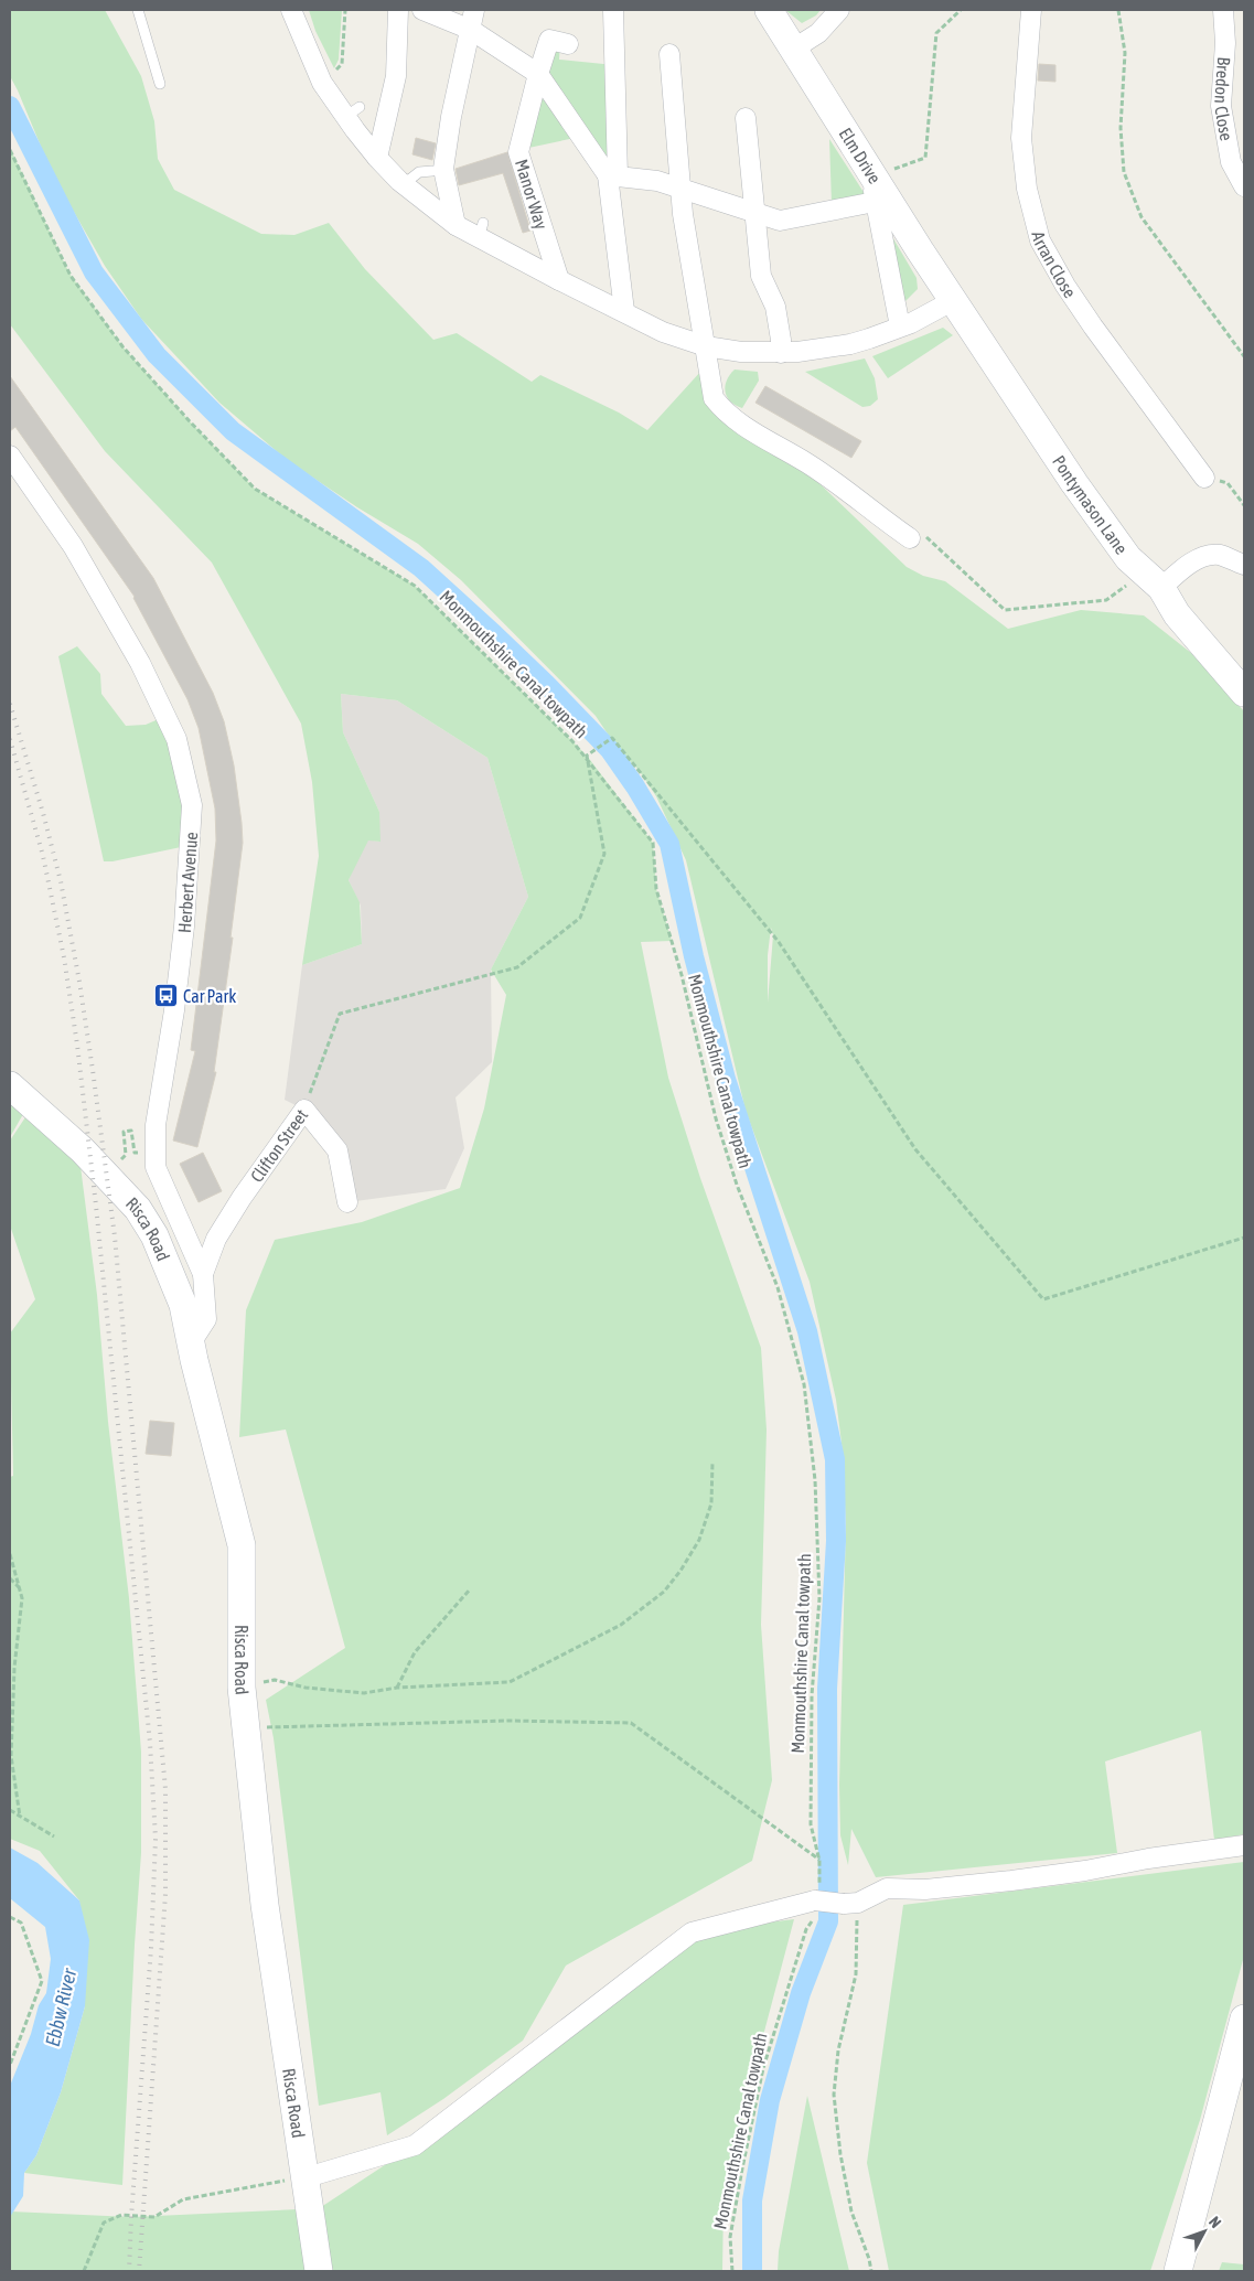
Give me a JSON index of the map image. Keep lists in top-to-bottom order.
{
  "streets": {
    "main road": ["Elm Drive", "Pontymason Lane", "Risca Road"],
    "street": [
      "Bredon Close",
      "Manor Way",
      "Arran Close",
      "Herbert Avenue",
      "Clifton Street"
    ],
    "path": ["Monmouthshire Canal towpath"]
  },
  "crossings": [
    ["Elm Drive", "Pontymason Lane"],
    ["Herbert Avenue", "Clifton Street"],
    ["Herbert Avenue", "Risca Road"]
  ],
  "water": ["Ebbw River"],
  "places": {
    "bus stop": ["Car Park"]
  },
  "north": "top right"
}
